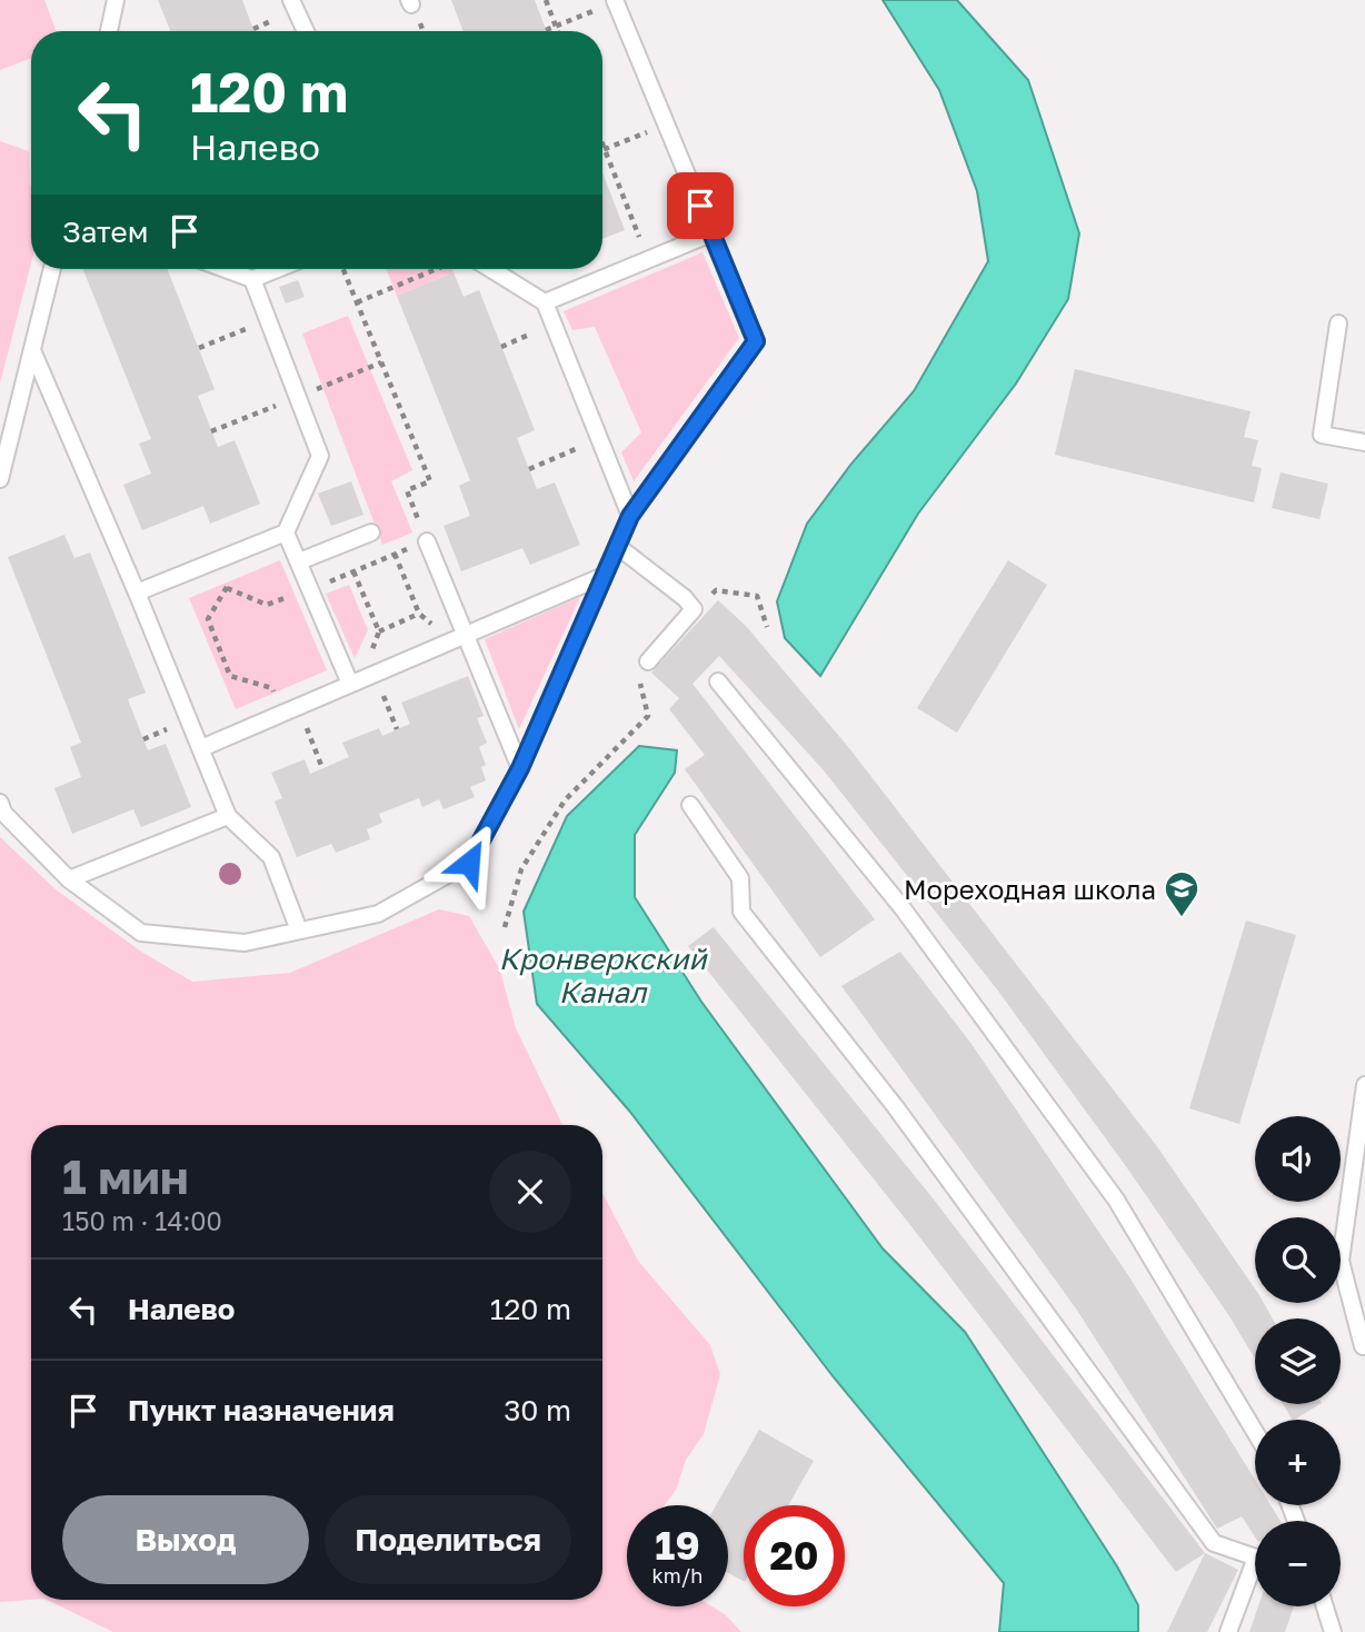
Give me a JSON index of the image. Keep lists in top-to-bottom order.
{
  "water": ["Кронверкский Канал"],
  "places": {
    "school or university": ["Мореходная школа"]
  },
  "page": {
    "turn": ["120 m", "Налево"],
    "then": "Затем",
    "map_buttons": ["+", "−"],
    "heading": ["1 мин", "150 m · 14:00"],
    "list": [
      {
        "name": "Налево",
        "value": "120 m"
      },
      {
        "name": "Пункт назначения",
        "value": "30 m"
      }
    ],
    "buttons": ["Выход", "Поделиться"],
    "speed": "19 km/h",
    "limit": "20"
  }
}
